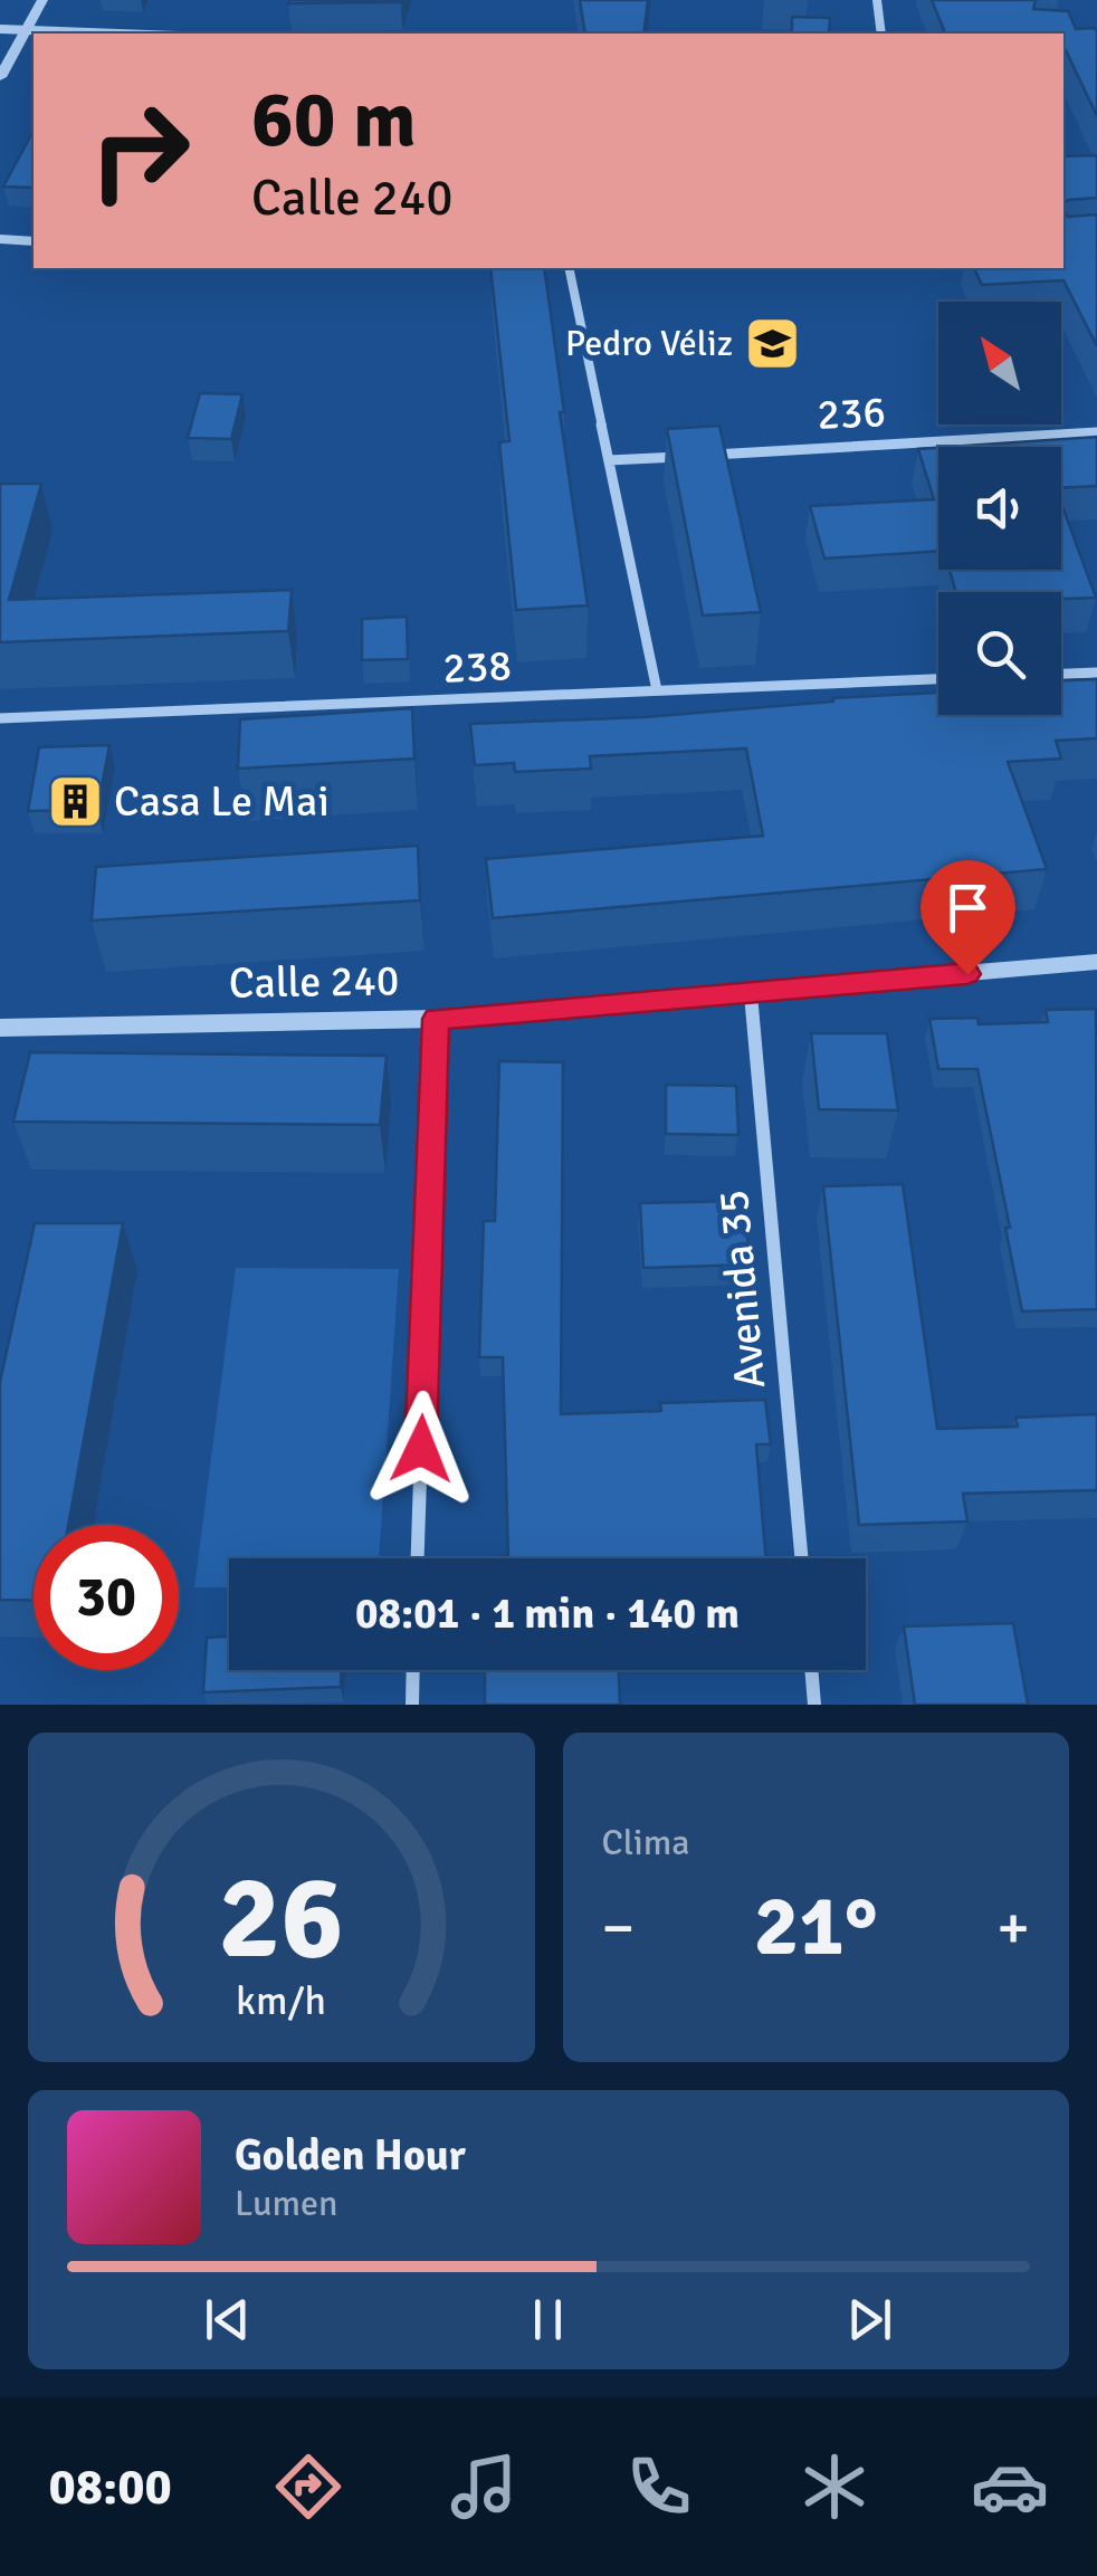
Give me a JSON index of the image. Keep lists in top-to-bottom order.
{
  "streets": {
    "street": [
      "236",
      "238",
      "Calle 240",
      "Avenida 35"
    ]
  },
  "crossings": [
    ["Calle 240", "Avenida 35"]
  ],
  "places": {
    "school or university": ["Pedro Véliz"],
    "building": ["Casa Le Mai"]
  },
  "north": "top left",
  "page": {
    "turn": ["60 m", "Calle 240"],
    "limit": "30",
    "trip": "08:01 · 1 min · 140 m",
    "tile": "Clima",
    "heat": ["−", "21°", "+"],
    "song": ["Golden Hour", "Lumen"],
    "tabs": "08:00",
    "gauge": ["26", "km/h"]
  }
}
